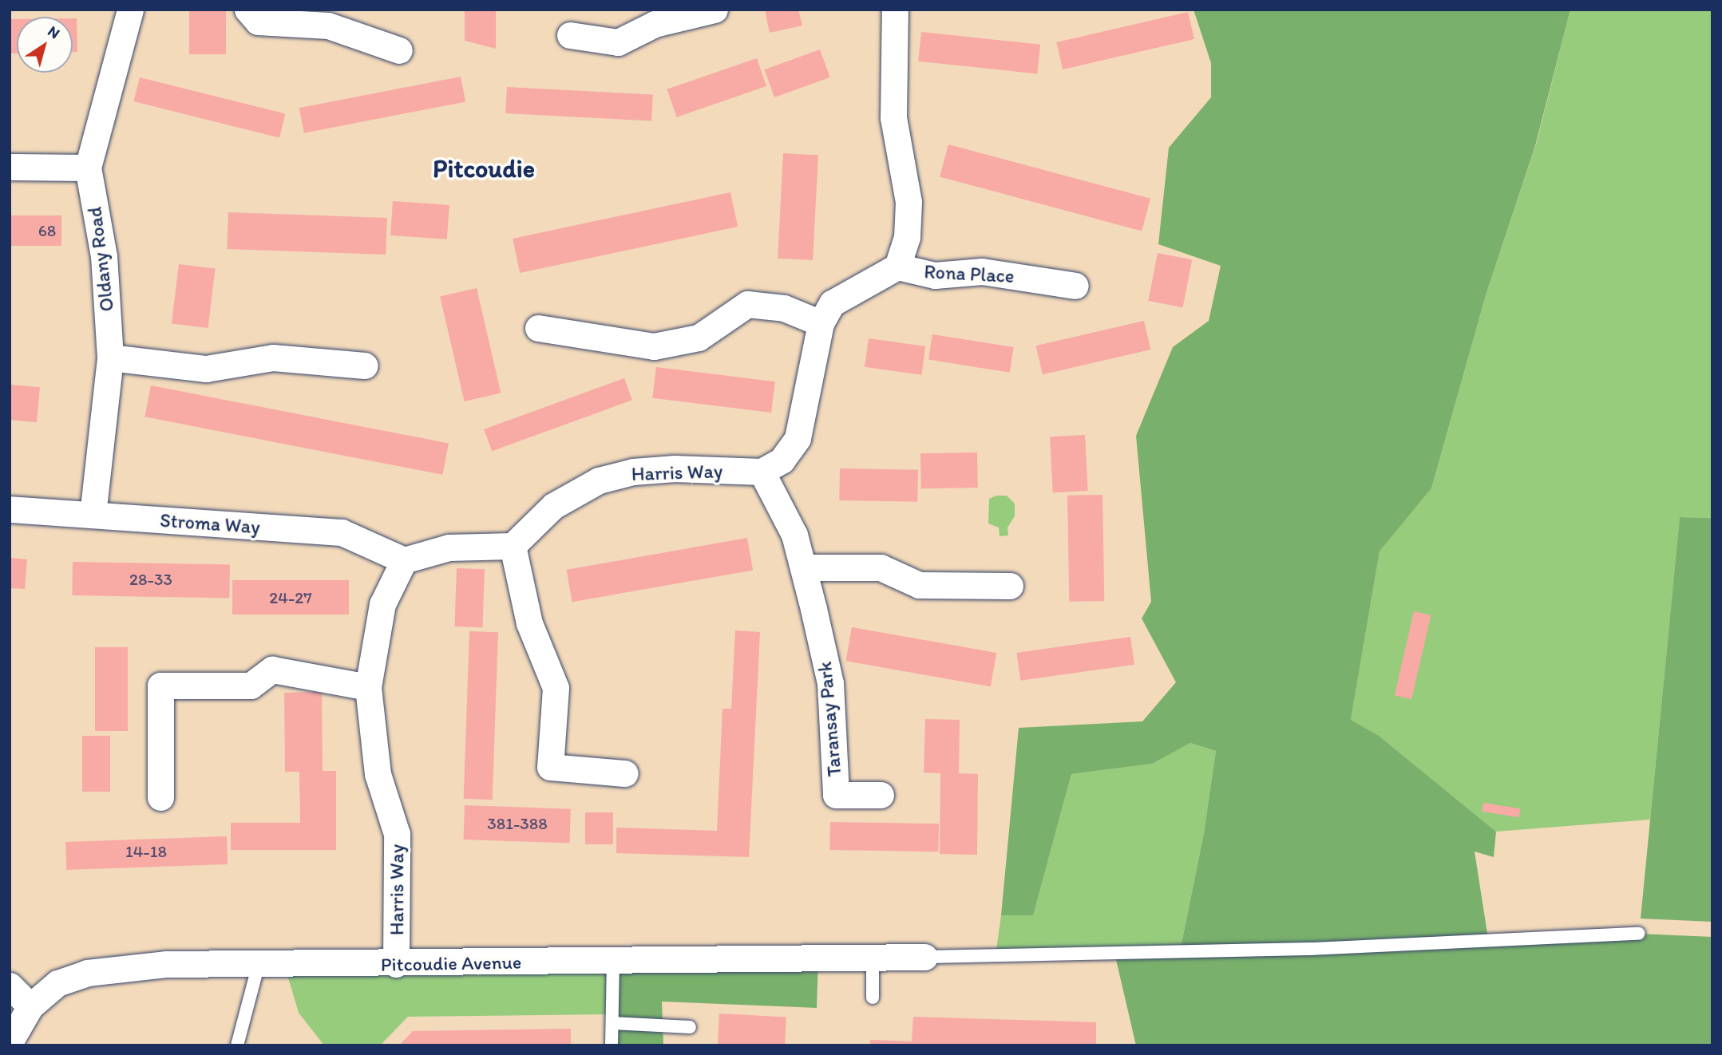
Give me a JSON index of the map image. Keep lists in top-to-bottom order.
{
  "streets": {
    "street": [
      "Oldany Road",
      "Rona Place",
      "Harris Way",
      "Stroma Way",
      "Taransay Park",
      "Pitcoudie Avenue"
    ]
  },
  "crossings": [
    ["Oldany Road", "Stroma Way"],
    ["Harris Way", "Stroma Way"],
    ["Harris Way", "Taransay Park"],
    ["Harris Way", "Pitcoudie Avenue"]
  ],
  "districts": ["Pitcoudie"],
  "house_numbers": [
    "68",
    "28-33",
    "24-27",
    "381-388",
    "14-18"
  ],
  "north": "top right"
}
